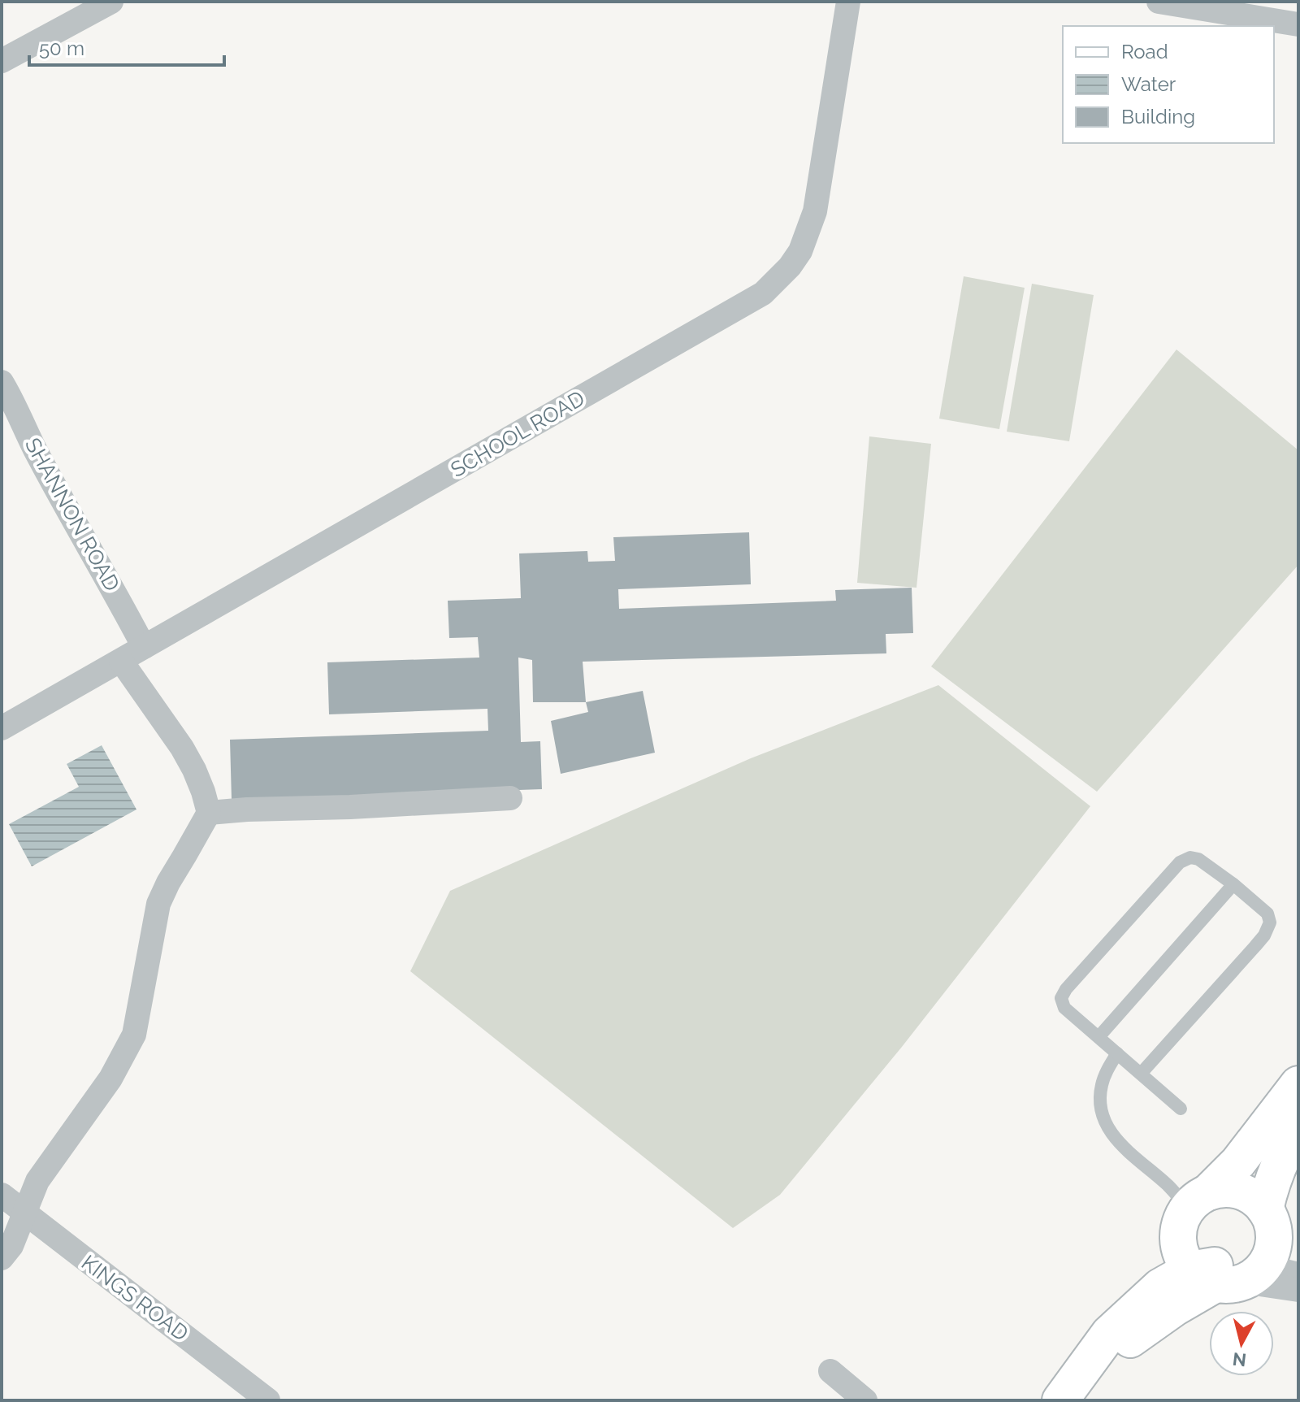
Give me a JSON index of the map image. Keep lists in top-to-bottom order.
{
  "streets": {
    "street": ["SCHOOL ROAD", "SHANNON ROAD", "KINGS ROAD"]
  },
  "crossings": [
    ["SCHOOL ROAD", "SHANNON ROAD"]
  ],
  "legend": ["Road", "Water", "Building"],
  "scale_bar": "50 m",
  "north": "bottom"
}
